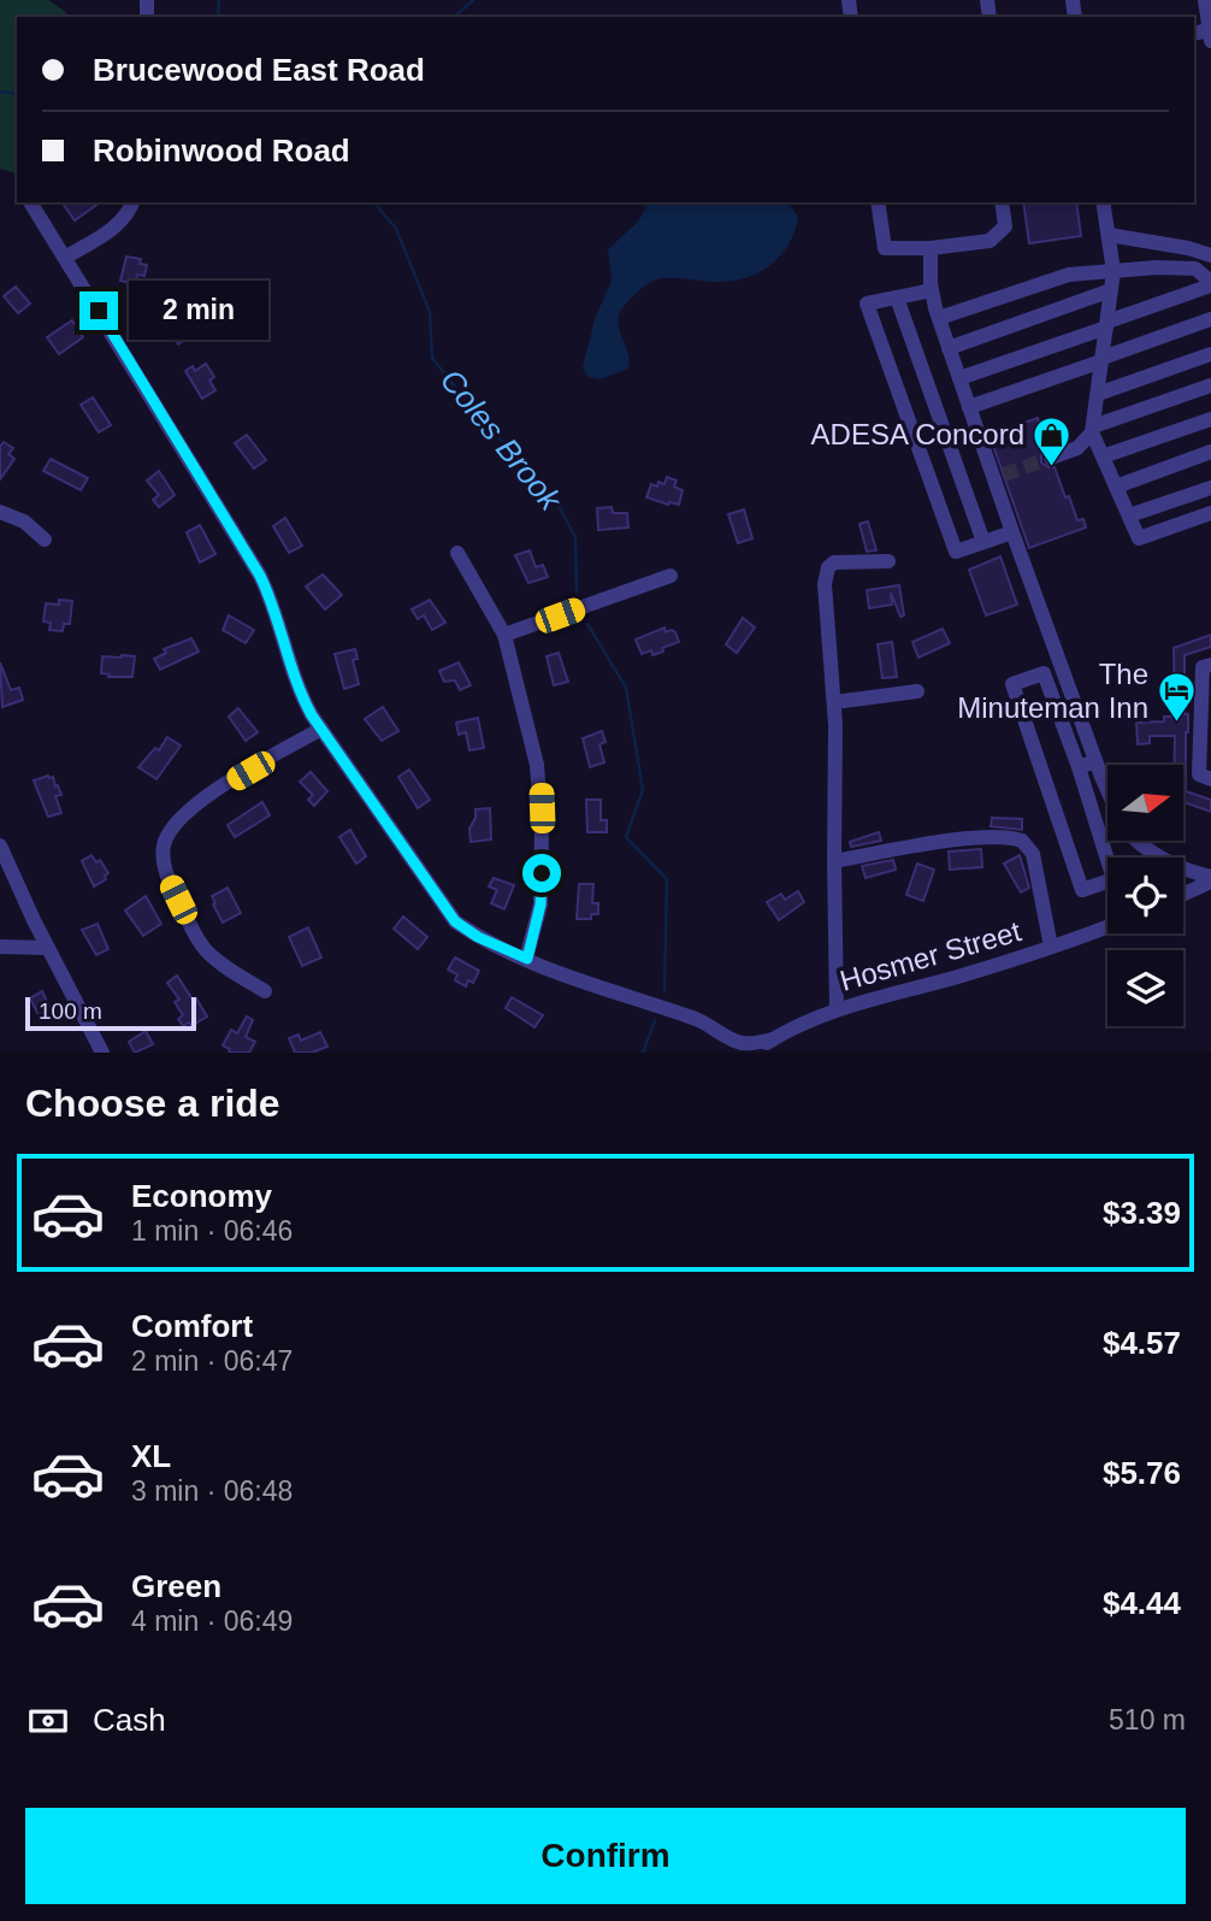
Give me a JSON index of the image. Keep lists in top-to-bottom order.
{
  "streets": {
    "street": ["Hosmer Street"]
  },
  "water": ["Coles Brook"],
  "places": {
    "shop": ["ADESA Concord"],
    "hotel": ["The Minuteman Inn"]
  },
  "scale_bar": "100 m",
  "north": "right",
  "page": {
    "banner": ["Brucewood East Road", "Robinwood Road"],
    "bubble": "2 min",
    "scale": "100 m",
    "heading": "Choose a ride",
    "list": [
      {
        "name": "Economy",
        "note": "1 min · 06:46",
        "value": "$3.39"
      },
      {
        "name": "Comfort",
        "note": "2 min · 06:47",
        "value": "$4.57"
      },
      {
        "name": "XL",
        "note": "3 min · 06:48",
        "value": "$5.76"
      },
      {
        "name": "Green",
        "note": "4 min · 06:49",
        "value": "$4.44"
      }
    ],
    "pay": ["Cash", "510 m"],
    "buttons": "Confirm"
  }
}
